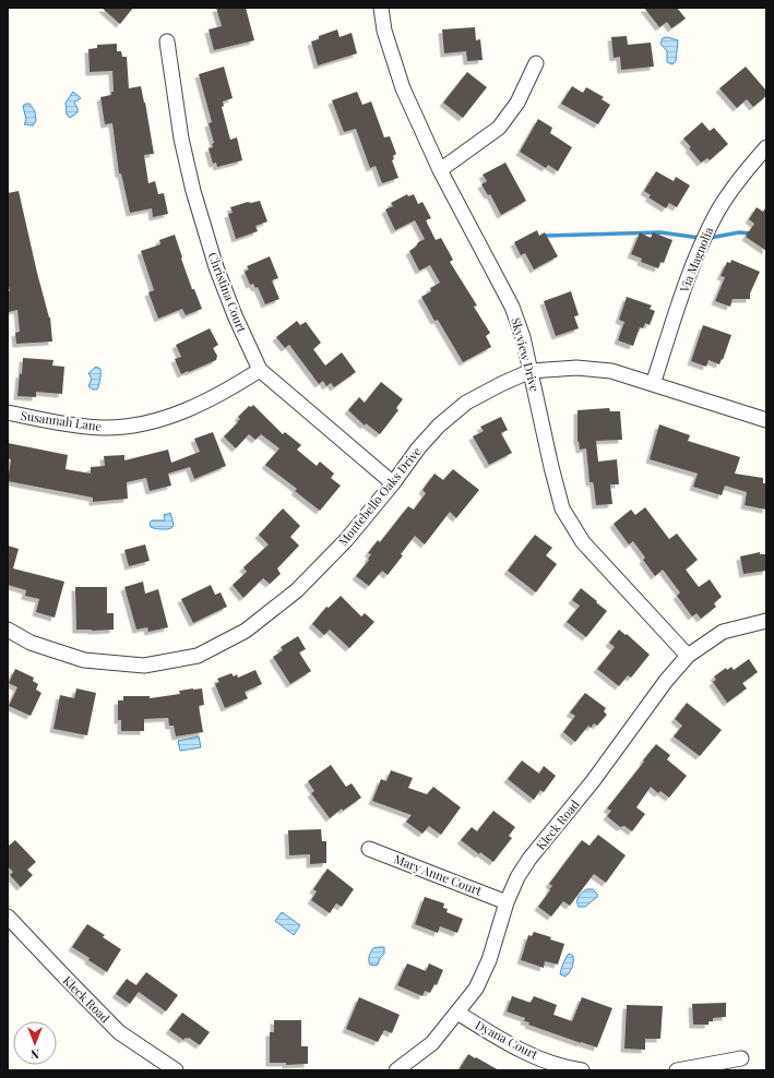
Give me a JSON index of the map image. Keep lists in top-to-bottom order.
{
  "streets": {
    "street": [
      "Via Magnolia",
      "Christina Court",
      "Skyview Drive",
      "Susannah Lane",
      "Montebello Oaks Drive",
      "Kleck Road",
      "Mary Anne Court",
      "Dyana Court"
    ]
  },
  "crossings": [
    ["Via Magnolia", "Montebello Oaks Drive"],
    ["Christina Court", "Susannah Lane"],
    ["Christina Court", "Montebello Oaks Drive"],
    ["Skyview Drive", "Montebello Oaks Drive"],
    ["Skyview Drive", "Kleck Road"],
    ["Kleck Road", "Mary Anne Court"],
    ["Kleck Road", "Dyana Court"]
  ],
  "north": "bottom"
}
